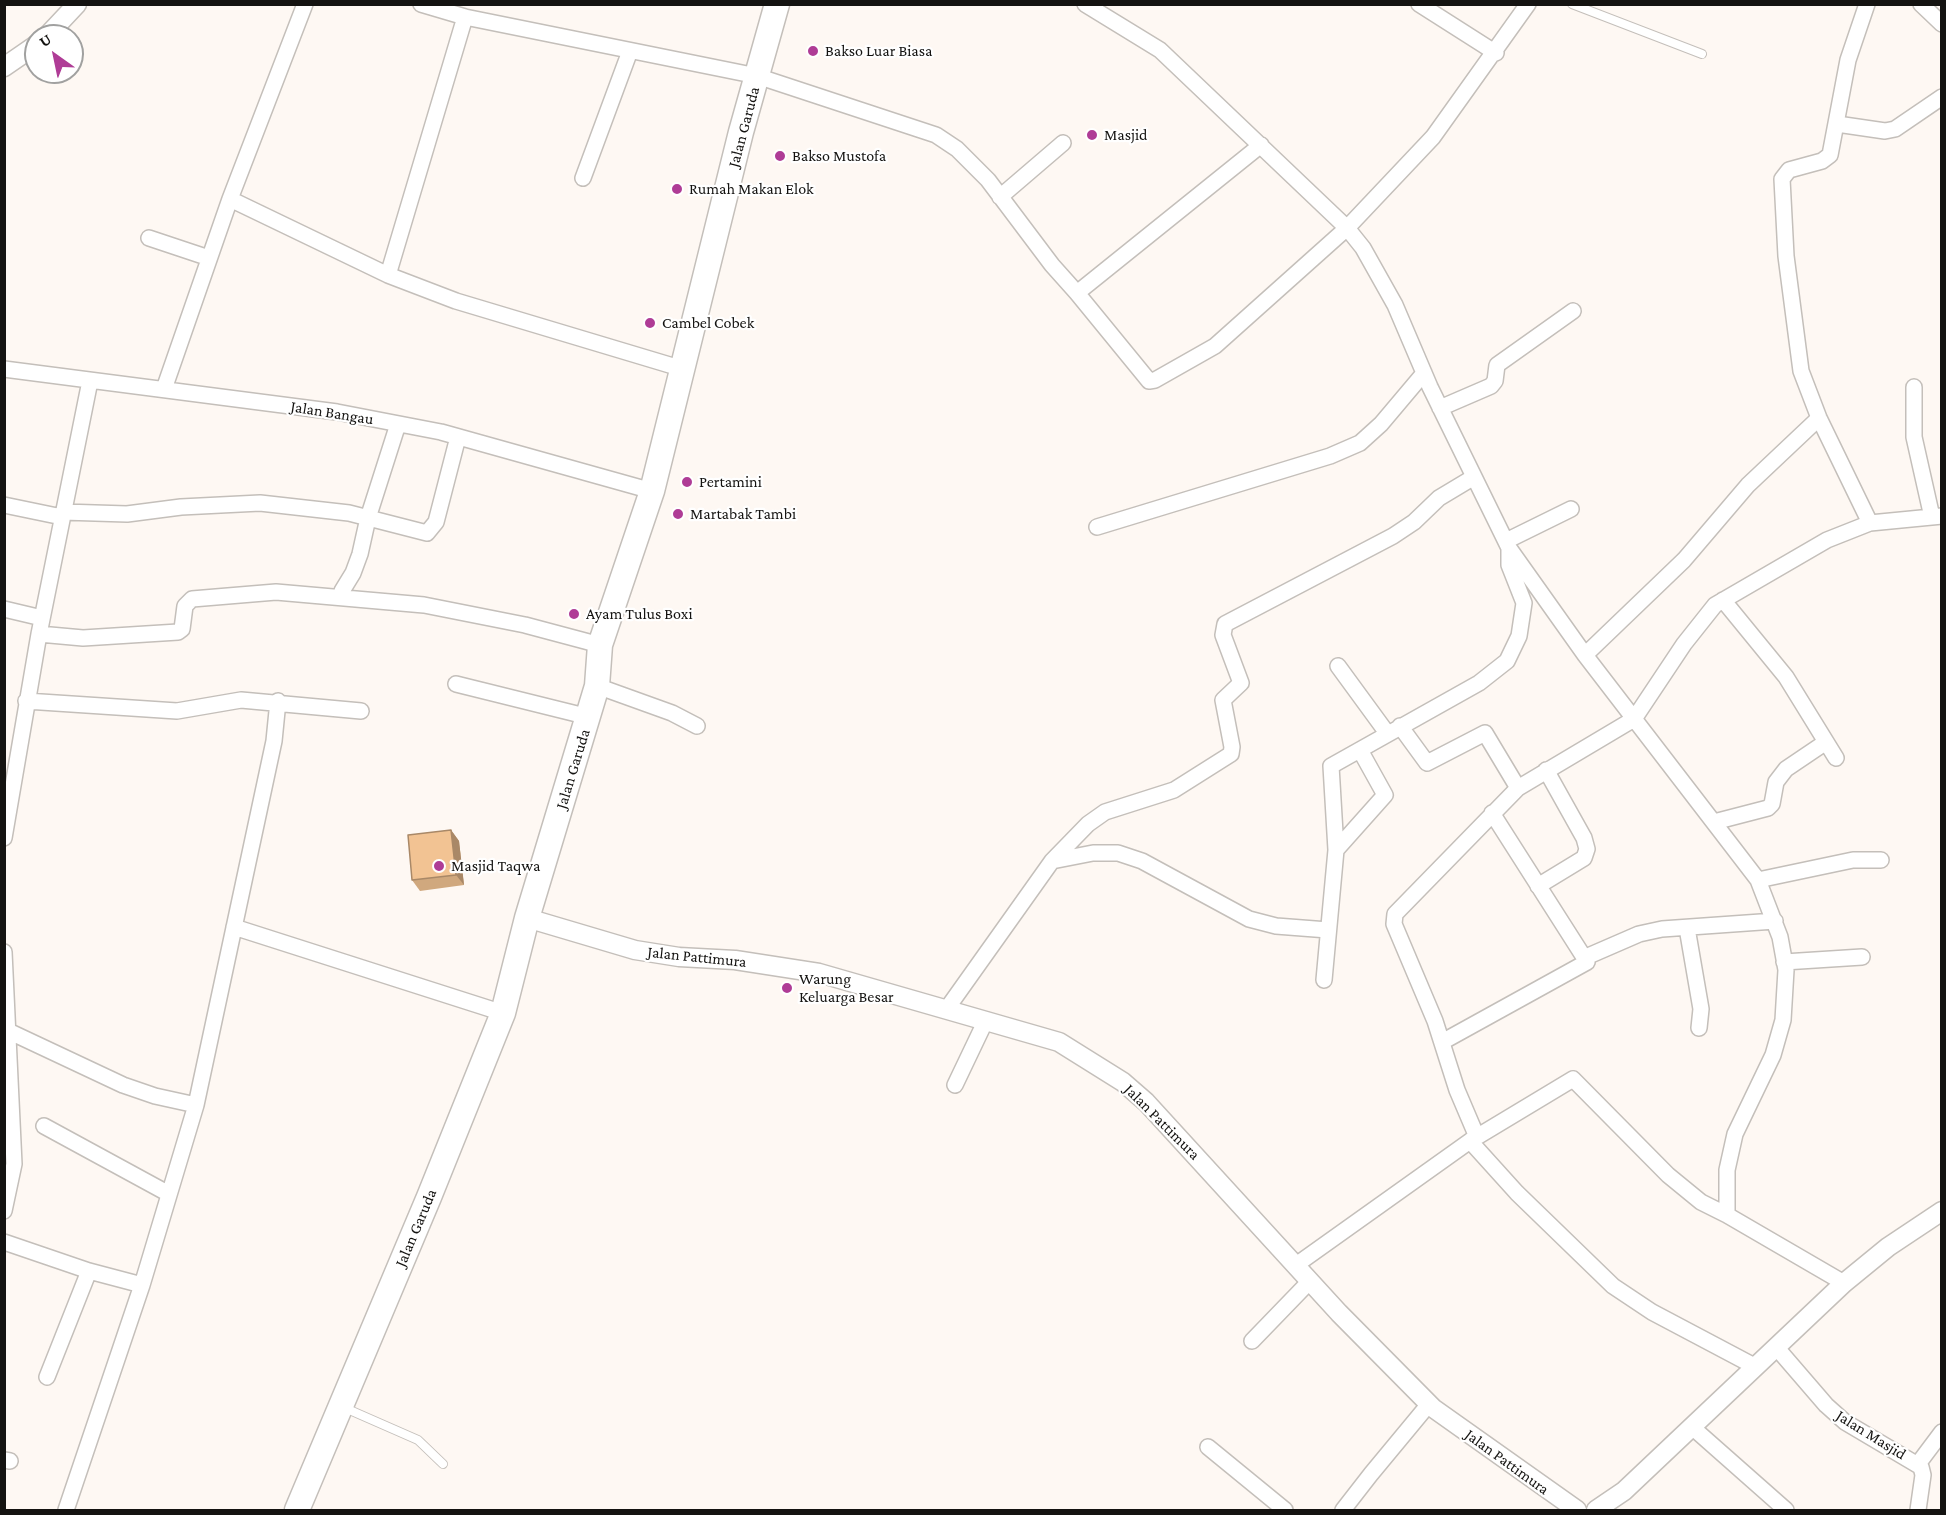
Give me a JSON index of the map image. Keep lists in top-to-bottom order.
{
  "streets": {
    "highway": ["Jalan Garuda"],
    "street": ["Jalan Bangau", "Jalan Pattimura", "Jalan Masjid"]
  },
  "crossings": [
    ["Jalan Garuda", "Jalan Bangau"],
    ["Jalan Garuda", "Jalan Pattimura"]
  ],
  "places": [
    "Bakso Luar Biasa",
    "Masjid",
    "Bakso Mustofa",
    "Rumah Makan Elok",
    "Cambel Cobek",
    "Pertamini",
    "Martabak Tambi",
    "Ayam Tulus Boxi",
    "Masjid Taqwa",
    "Warung Keluarga Besar"
  ],
  "north": "top left"
}
